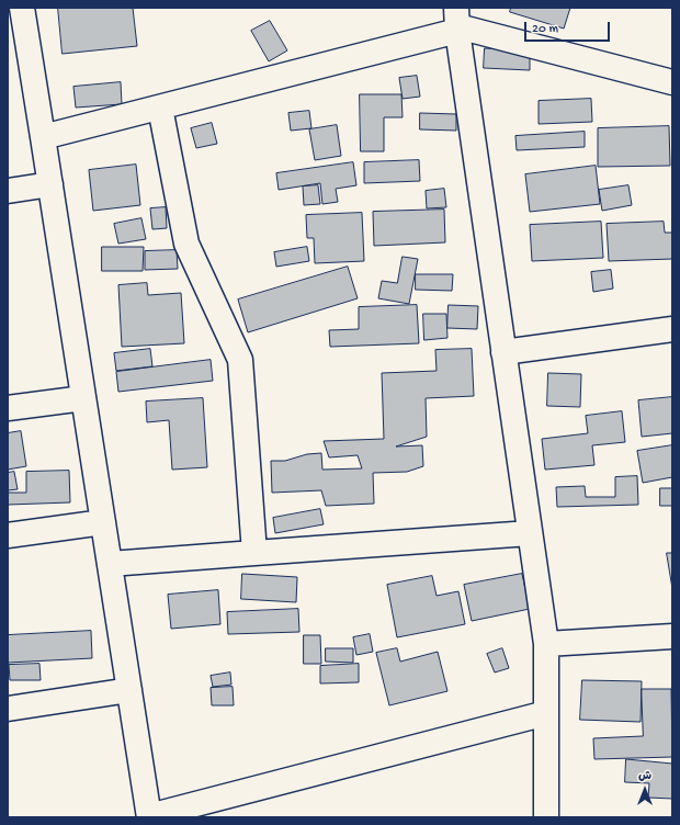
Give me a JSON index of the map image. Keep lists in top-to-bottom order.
{
  "scale_bar": "20 m",
  "north": "top"
}
